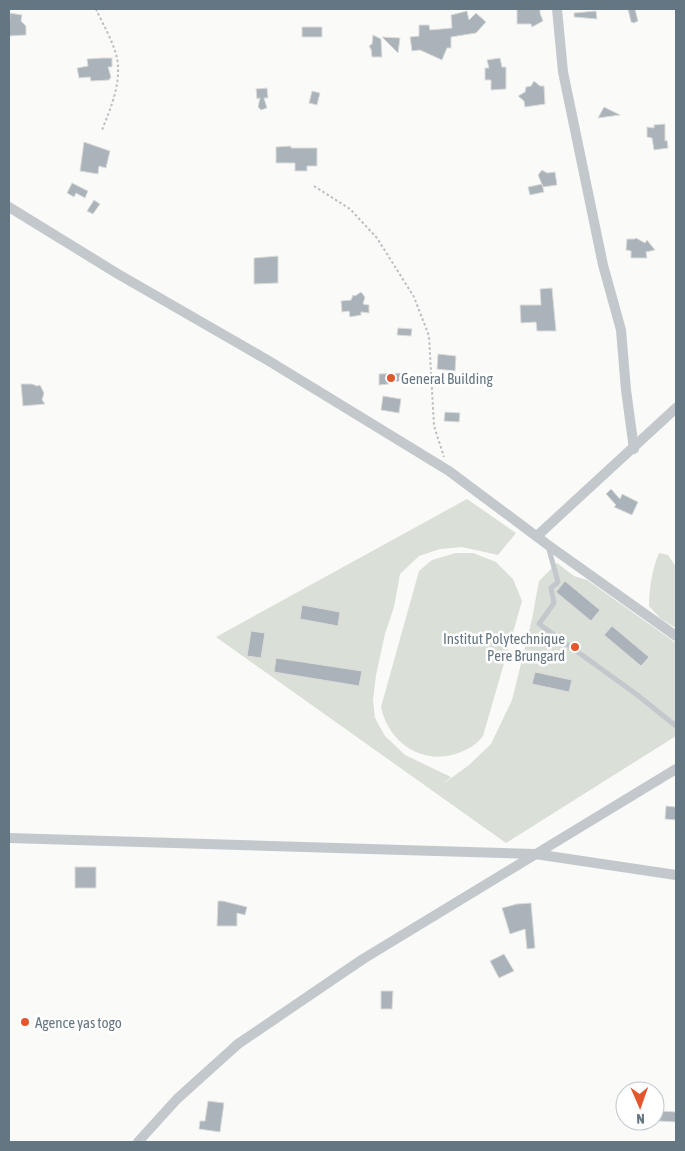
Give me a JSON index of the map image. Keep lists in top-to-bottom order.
{
  "places": ["General Building", "Institut Polytechnique Pere Brungard", "Agence yas togo"],
  "north": "bottom"
}
